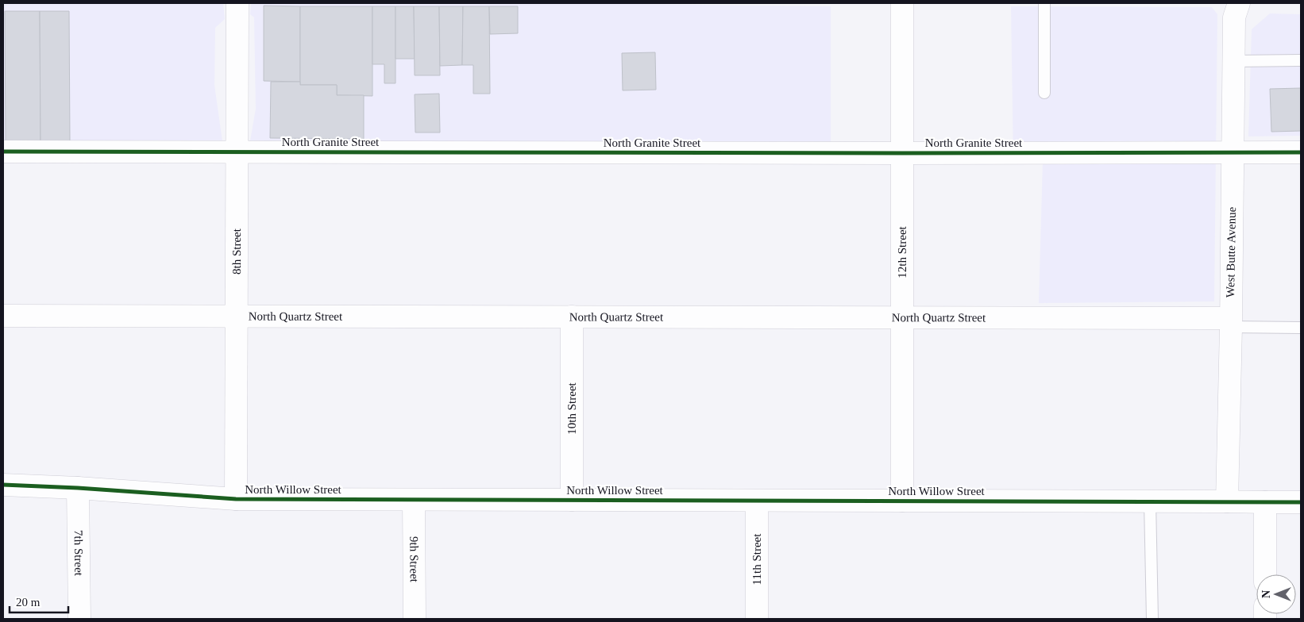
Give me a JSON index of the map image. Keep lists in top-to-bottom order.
{
  "streets": {
    "street": [
      "North Granite Street",
      "8th Street",
      "12th Street",
      "West Butte Avenue",
      "North Quartz Street",
      "10th Street",
      "North Willow Street",
      "7th Street",
      "9th Street",
      "11th Street"
    ]
  },
  "crossings": [
    ["North Granite Street", "8th Street"],
    ["North Granite Street", "12th Street"],
    ["North Granite Street", "West Butte Avenue"],
    ["8th Street", "North Quartz Street"],
    ["8th Street", "North Willow Street"],
    ["12th Street", "North Quartz Street"],
    ["12th Street", "North Willow Street"],
    ["West Butte Avenue", "North Quartz Street"],
    ["West Butte Avenue", "North Willow Street"],
    ["North Quartz Street", "10th Street"],
    ["10th Street", "North Willow Street"],
    ["North Willow Street", "7th Street"],
    ["North Willow Street", "9th Street"],
    ["North Willow Street", "11th Street"]
  ],
  "scale_bar": "20 m",
  "north": "left"
}
